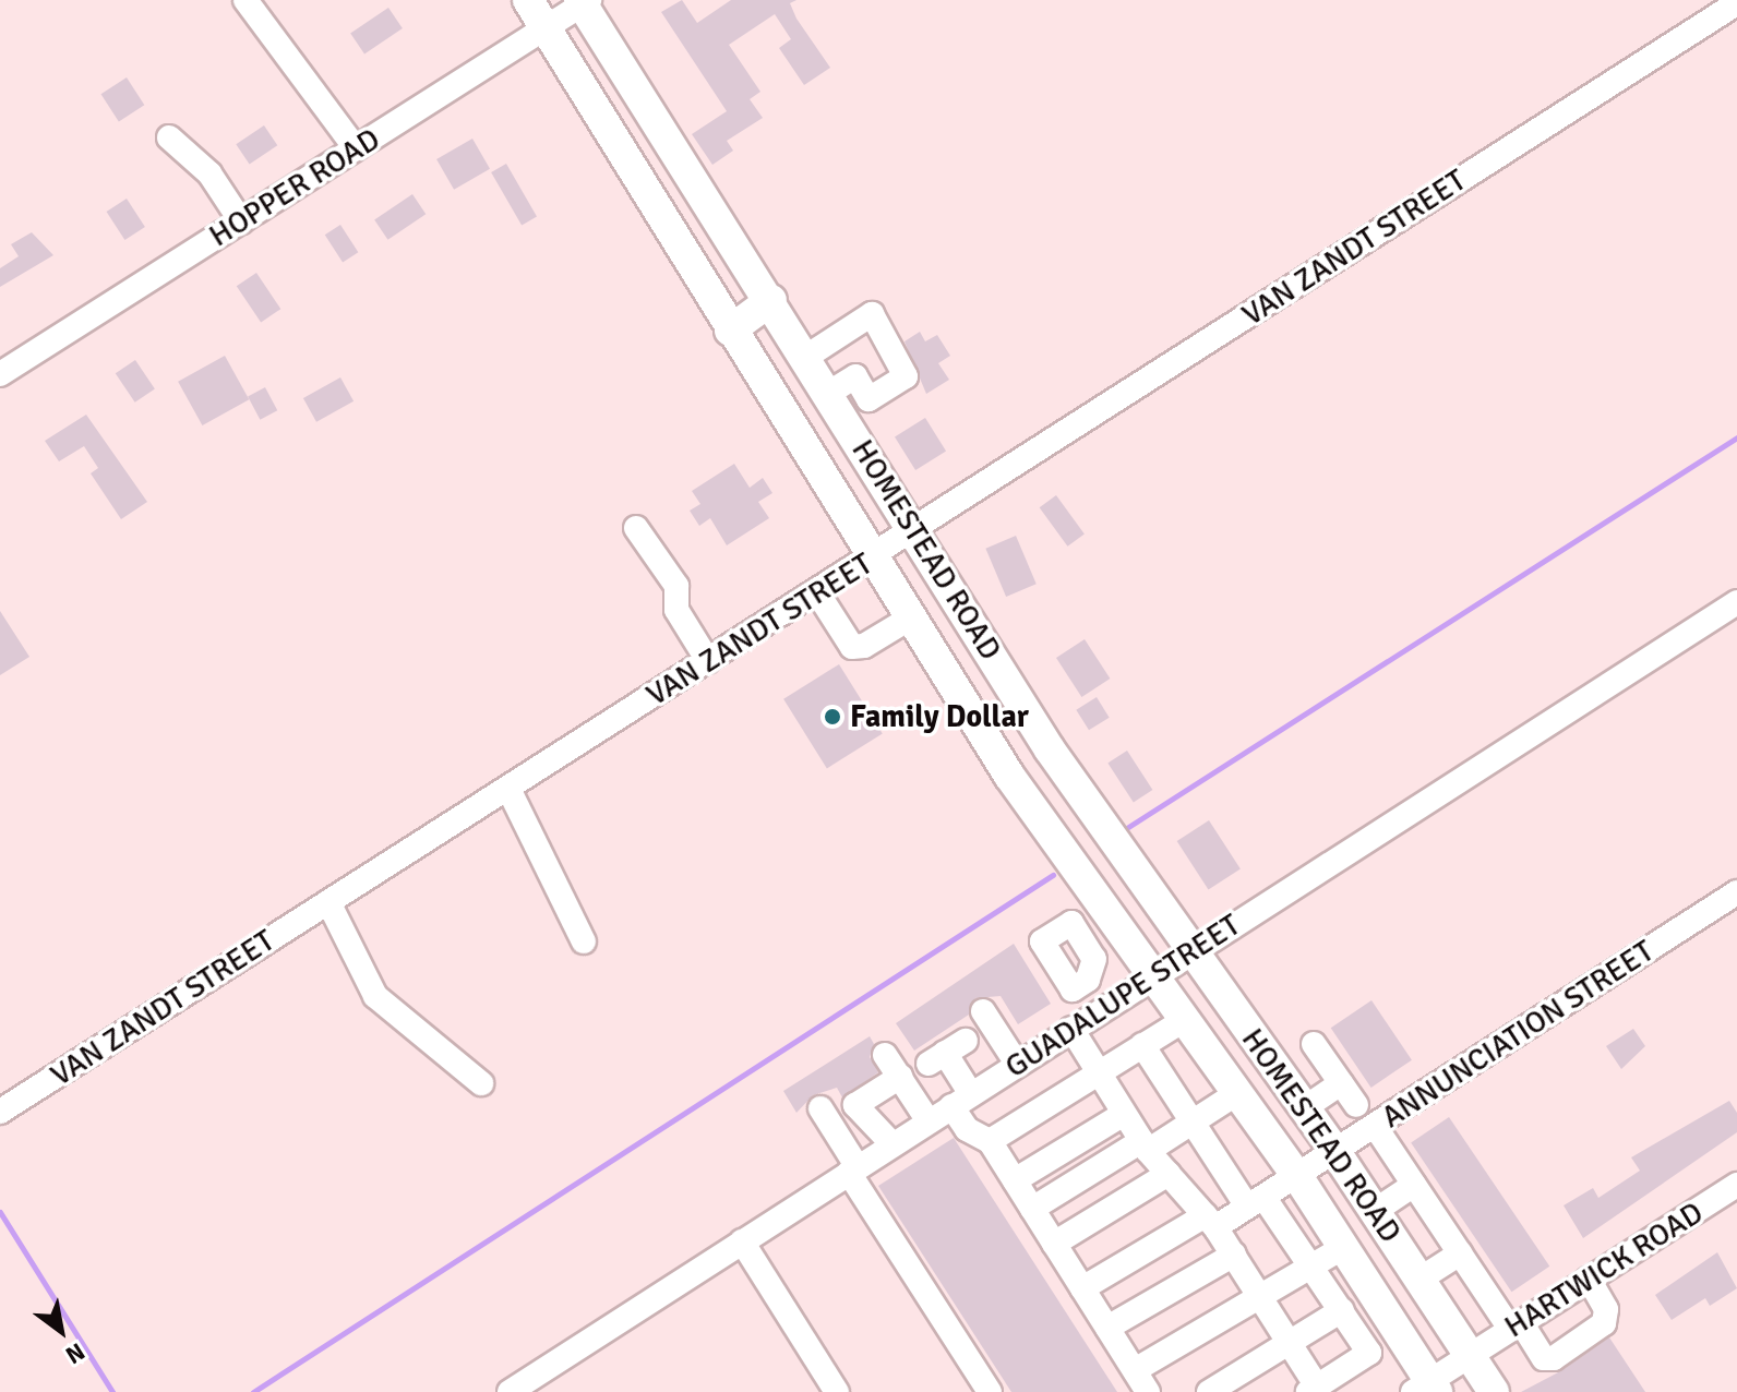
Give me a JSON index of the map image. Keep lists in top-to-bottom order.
{
  "streets": {
    "main road": ["HOMESTEAD ROAD"],
    "street": [
      "HOPPER ROAD",
      "VAN ZANDT STREET",
      "GUADALUPE STREET",
      "ANNUNCIATION STREET",
      "HARTWICK ROAD"
    ]
  },
  "crossings": [
    ["HOPPER ROAD", "HOMESTEAD ROAD"],
    ["VAN ZANDT STREET", "HOMESTEAD ROAD"],
    ["HOMESTEAD ROAD", "GUADALUPE STREET"],
    ["HOMESTEAD ROAD", "ANNUNCIATION STREET"],
    ["HOMESTEAD ROAD", "HARTWICK ROAD"]
  ],
  "places": ["Family Dollar"],
  "north": "bottom right"
}
